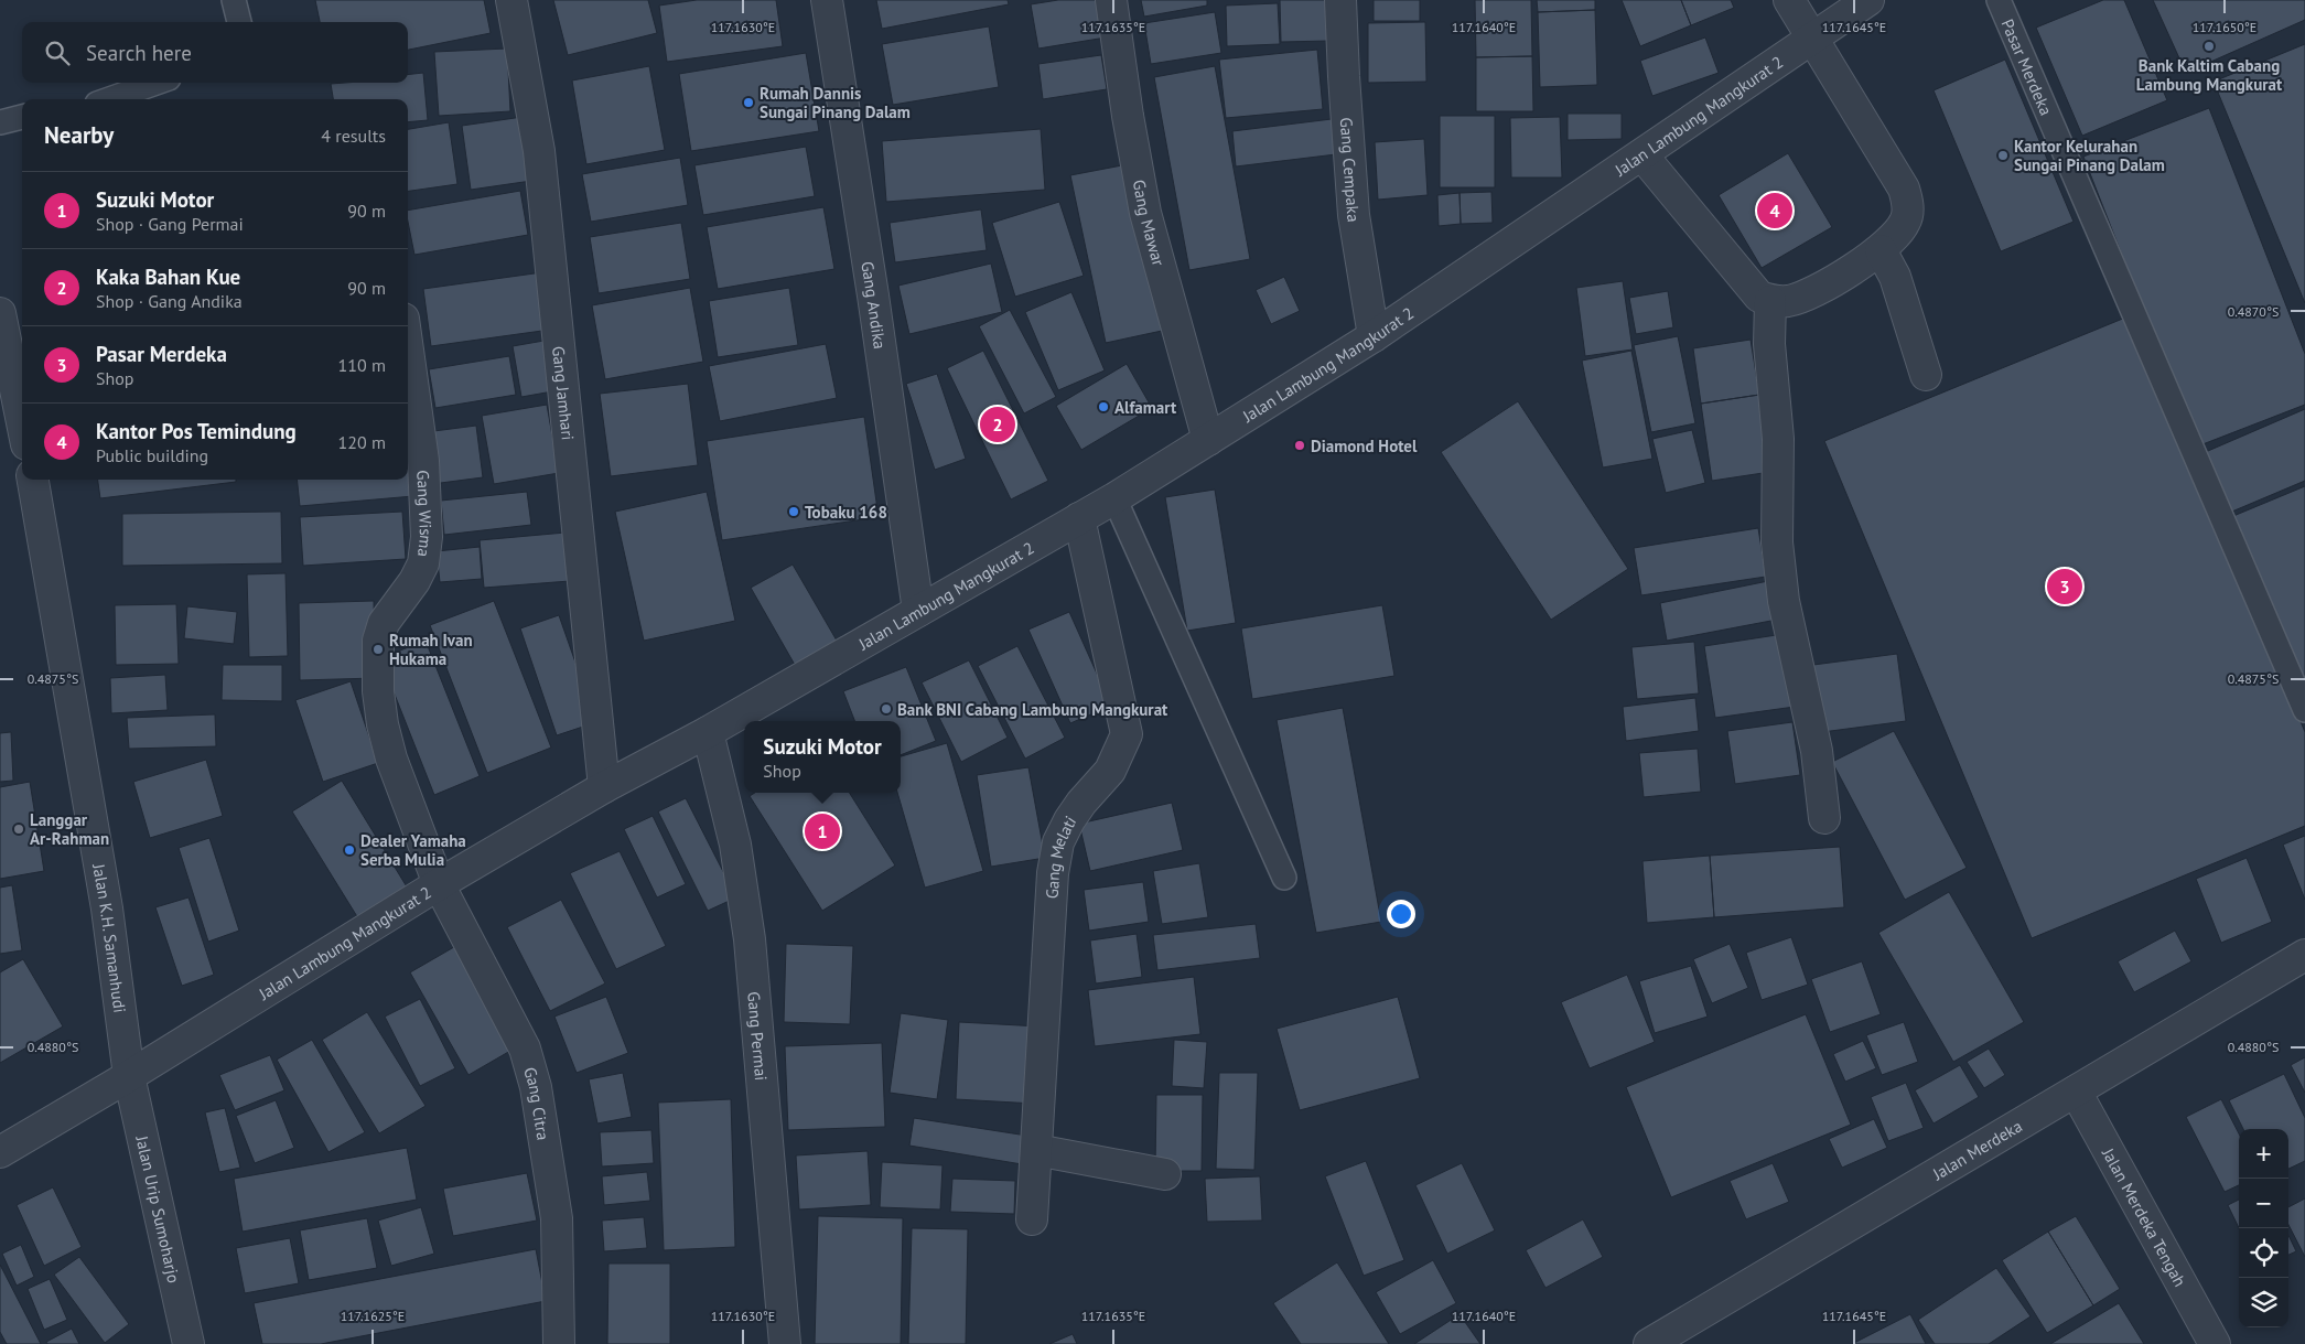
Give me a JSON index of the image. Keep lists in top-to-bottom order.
{
  "streets": {
    "street": [
      "Jalan Lambung Mangkurat 2",
      "Gang Cempaka",
      "Gang Mawar",
      "Gang Andika",
      "Gang Jamhari",
      "Gang Wisma",
      "Gang Melati",
      "Jalan K.H. Samanhudi",
      "Gang Permai",
      "Gang Citra",
      "Jalan Merdeka",
      "Jalan Urip Sumoharjo",
      "Jalan Merdeka Tengah"
    ],
    "lane": ["Pasar Merdeka"]
  },
  "crossings": [
    ["Jalan Lambung Mangkurat 2", "Gang Cempaka"],
    ["Jalan Lambung Mangkurat 2", "Gang Mawar"],
    ["Jalan Lambung Mangkurat 2", "Gang Andika"],
    ["Jalan Lambung Mangkurat 2", "Gang Jamhari"],
    ["Jalan Lambung Mangkurat 2", "Gang Wisma"],
    ["Jalan Lambung Mangkurat 2", "Gang Melati"],
    ["Jalan Lambung Mangkurat 2", "Jalan K.H. Samanhudi"],
    ["Jalan Lambung Mangkurat 2", "Gang Permai"],
    ["Jalan Lambung Mangkurat 2", "Gang Citra"],
    ["Jalan Lambung Mangkurat 2", "Jalan Urip Sumoharjo"],
    ["Gang Wisma", "Gang Citra"],
    ["Jalan K.H. Samanhudi", "Jalan Urip Sumoharjo"],
    ["Jalan Merdeka", "Jalan Merdeka Tengah"]
  ],
  "places": [
    "Bank Kaltim Cabang Lambung Mangkurat",
    "Rumah Dannis Sungai Pinang Dalam",
    "Kantor Kelurahan Sungai Pinang Dalam",
    "Alfamart",
    "Diamond Hotel",
    "Tobaku 168",
    "Rumah Ivan Hukama",
    "Bank BNI Cabang Lambung Mangkurat",
    "Langgar Ar-Rahman",
    "Dealer Yamaha Serba Mulia"
  ],
  "page": {
    "search": "Search here",
    "heading": ["Nearby", "4 results"],
    "list": [
      {
        "mark": "1",
        "name": "Suzuki Motor",
        "note": "Shop · Gang Permai",
        "value": "90 m"
      },
      {
        "mark": "2",
        "name": "Kaka Bahan Kue",
        "note": "Shop · Gang Andika",
        "value": "90 m"
      },
      {
        "mark": "3",
        "name": "Pasar Merdeka",
        "note": "Shop",
        "value": "110 m"
      },
      {
        "mark": "4",
        "name": "Kantor Pos Temindung",
        "note": "Public building",
        "value": "120 m"
      }
    ],
    "pins": [
      "4",
      "2",
      "3",
      "1"
    ],
    "popup": ["Suzuki Motor", "Shop"],
    "map_buttons": ["+", "−"]
  },
  "coordinates": [
    "117.1630°E",
    "117.1635°E",
    "117.1640°E",
    "117.1645°E",
    "117.1650°E",
    "0.4870°S",
    "0.4875°S",
    "0.4880°S",
    "117.1625°E"
  ]
}
